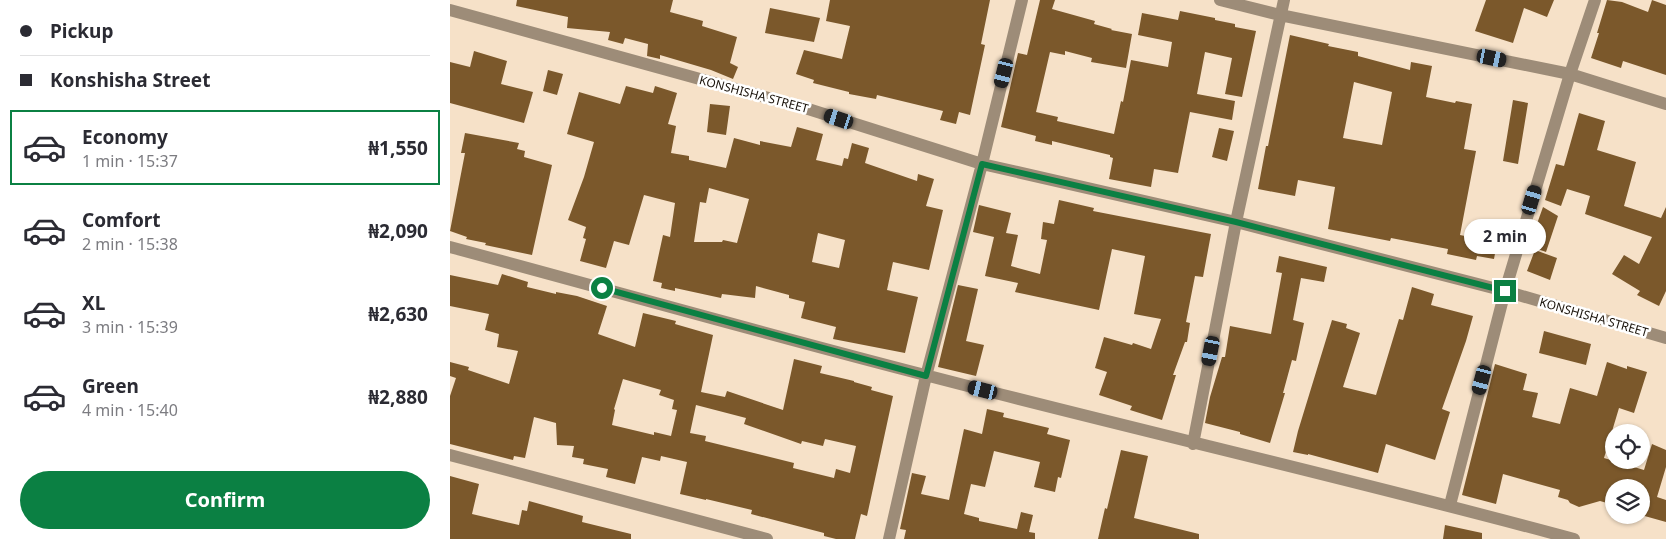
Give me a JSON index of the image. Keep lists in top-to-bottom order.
{
  "streets": {
    "street": ["KONSHISHA STREET"]
  },
  "page": {
    "banner": ["Pickup", "Konshisha Street"],
    "list": [
      {
        "name": "Economy",
        "note": "1 min · 15:37",
        "value": "₦1,550"
      },
      {
        "name": "Comfort",
        "note": "2 min · 15:38",
        "value": "₦2,090"
      },
      {
        "name": "XL",
        "note": "3 min · 15:39",
        "value": "₦2,630"
      },
      {
        "name": "Green",
        "note": "4 min · 15:40",
        "value": "₦2,880"
      }
    ],
    "bubble": "2 min",
    "buttons": "Confirm"
  }
}
